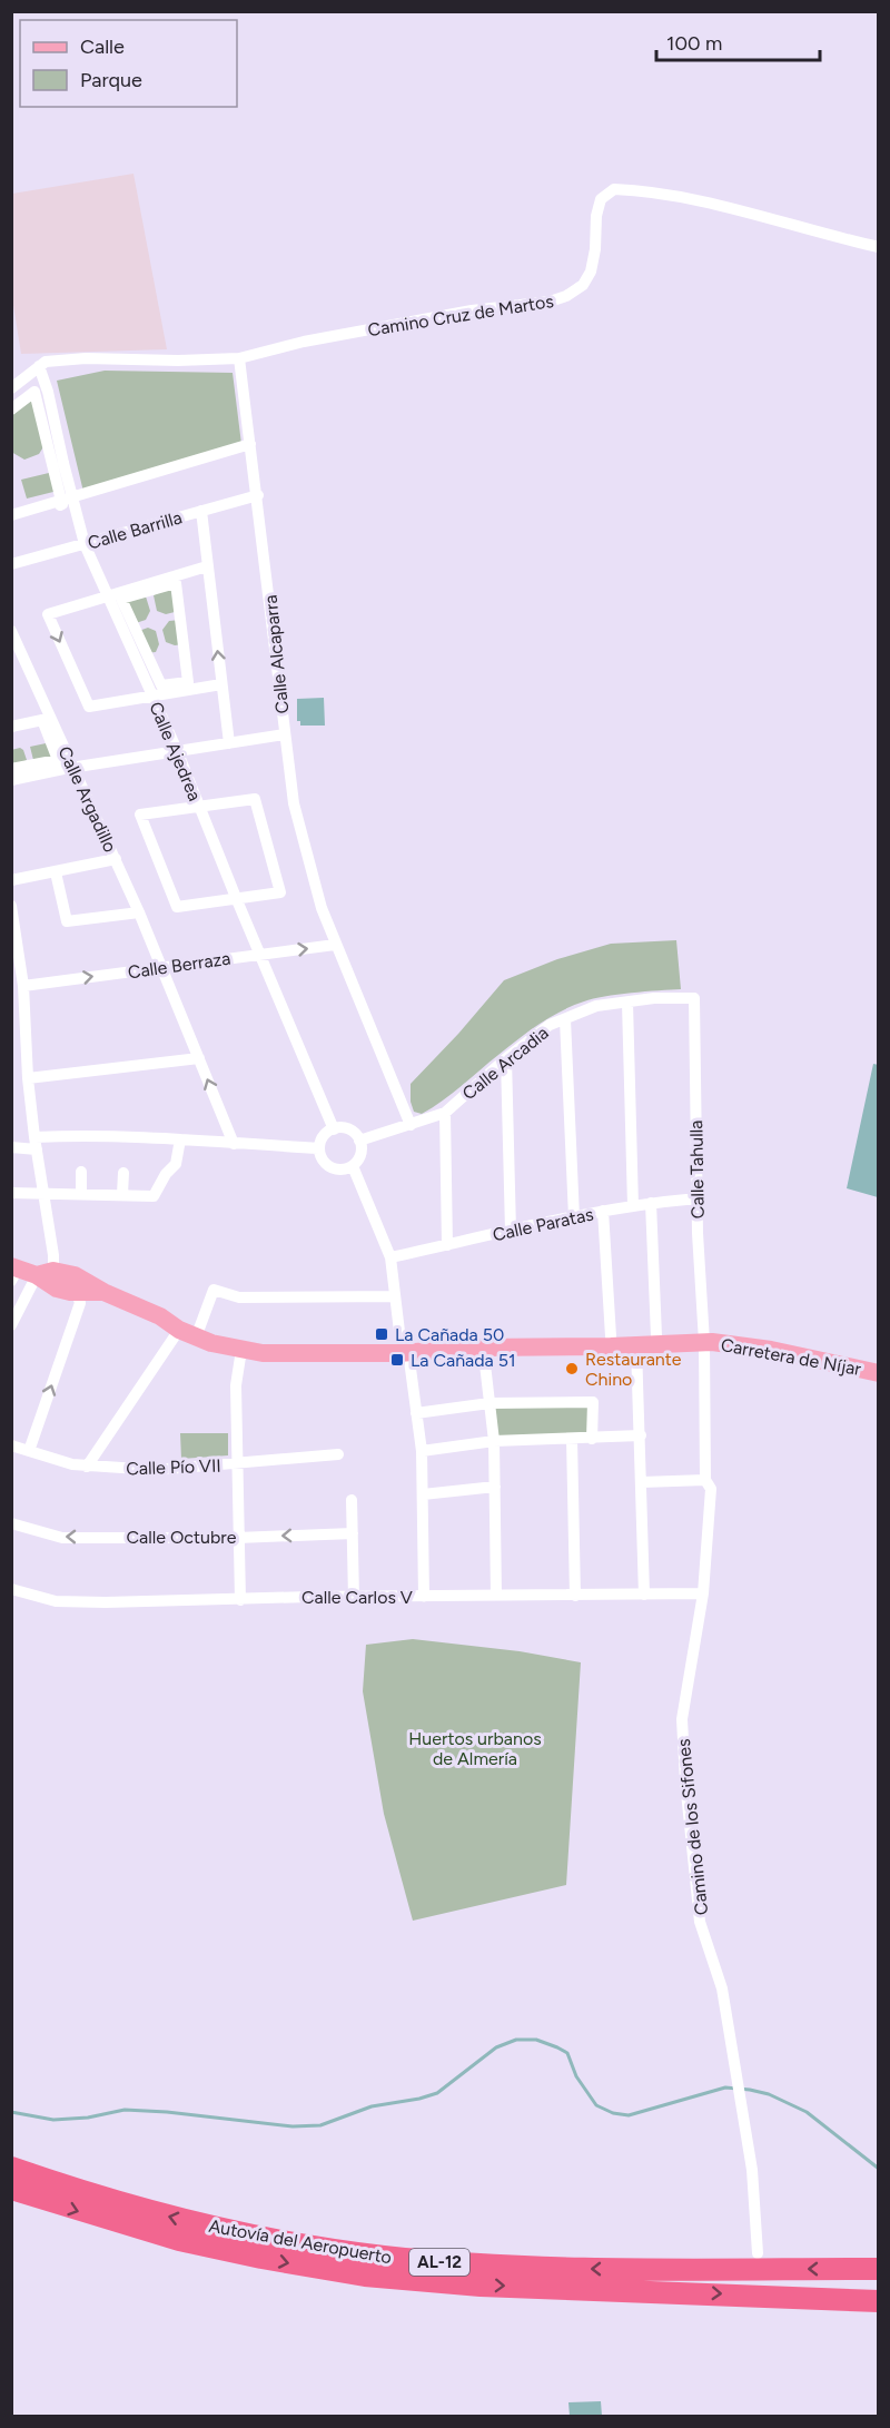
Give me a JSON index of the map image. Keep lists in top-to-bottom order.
{
  "streets": {
    "highway": ["Autovía del Aeropuerto", "AL-12"],
    "main road": ["Carretera de Níjar"],
    "street": [
      "Camino Cruz de Martos",
      "Calle Barrilla",
      "Calle Alcaparra",
      "Calle Ajedrea",
      "Calle Argadillo",
      "Calle Berraza",
      "Calle Arcadia",
      "Calle Tahulla",
      "Calle Paratas",
      "Calle Pío VII",
      "Calle Octubre",
      "Calle Carlos V",
      "Camino de los Sifones"
    ]
  },
  "crossings": [
    ["Camino Cruz de Martos", "Calle Alcaparra"],
    ["Camino Cruz de Martos", "Calle Ajedrea"],
    ["Calle Barrilla", "Calle Alcaparra"],
    ["Calle Barrilla", "Calle Ajedrea"],
    ["Calle Alcaparra", "Calle Berraza"],
    ["Calle Alcaparra", "Calle Arcadia"],
    ["Calle Ajedrea", "Calle Berraza"],
    ["Calle Ajedrea", "Calle Arcadia"],
    ["Calle Argadillo", "Calle Berraza"],
    ["Calle Arcadia", "Calle Tahulla"],
    ["Calle Tahulla", "Calle Paratas"],
    ["Calle Tahulla", "Carretera de Níjar"],
    ["Calle Tahulla", "Camino de los Sifones"],
    ["Calle Carlos V", "Camino de los Sifones"]
  ],
  "one_way": ["Calle Octubre"],
  "parks": ["Huertos urbanos de Almería"],
  "places": {
    "transit": ["La Cañada 50", "La Cañada 51"],
    "other": ["Restaurante Chino"]
  },
  "legend": ["Calle", "Parque"],
  "scale_bar": "100 m"
}
